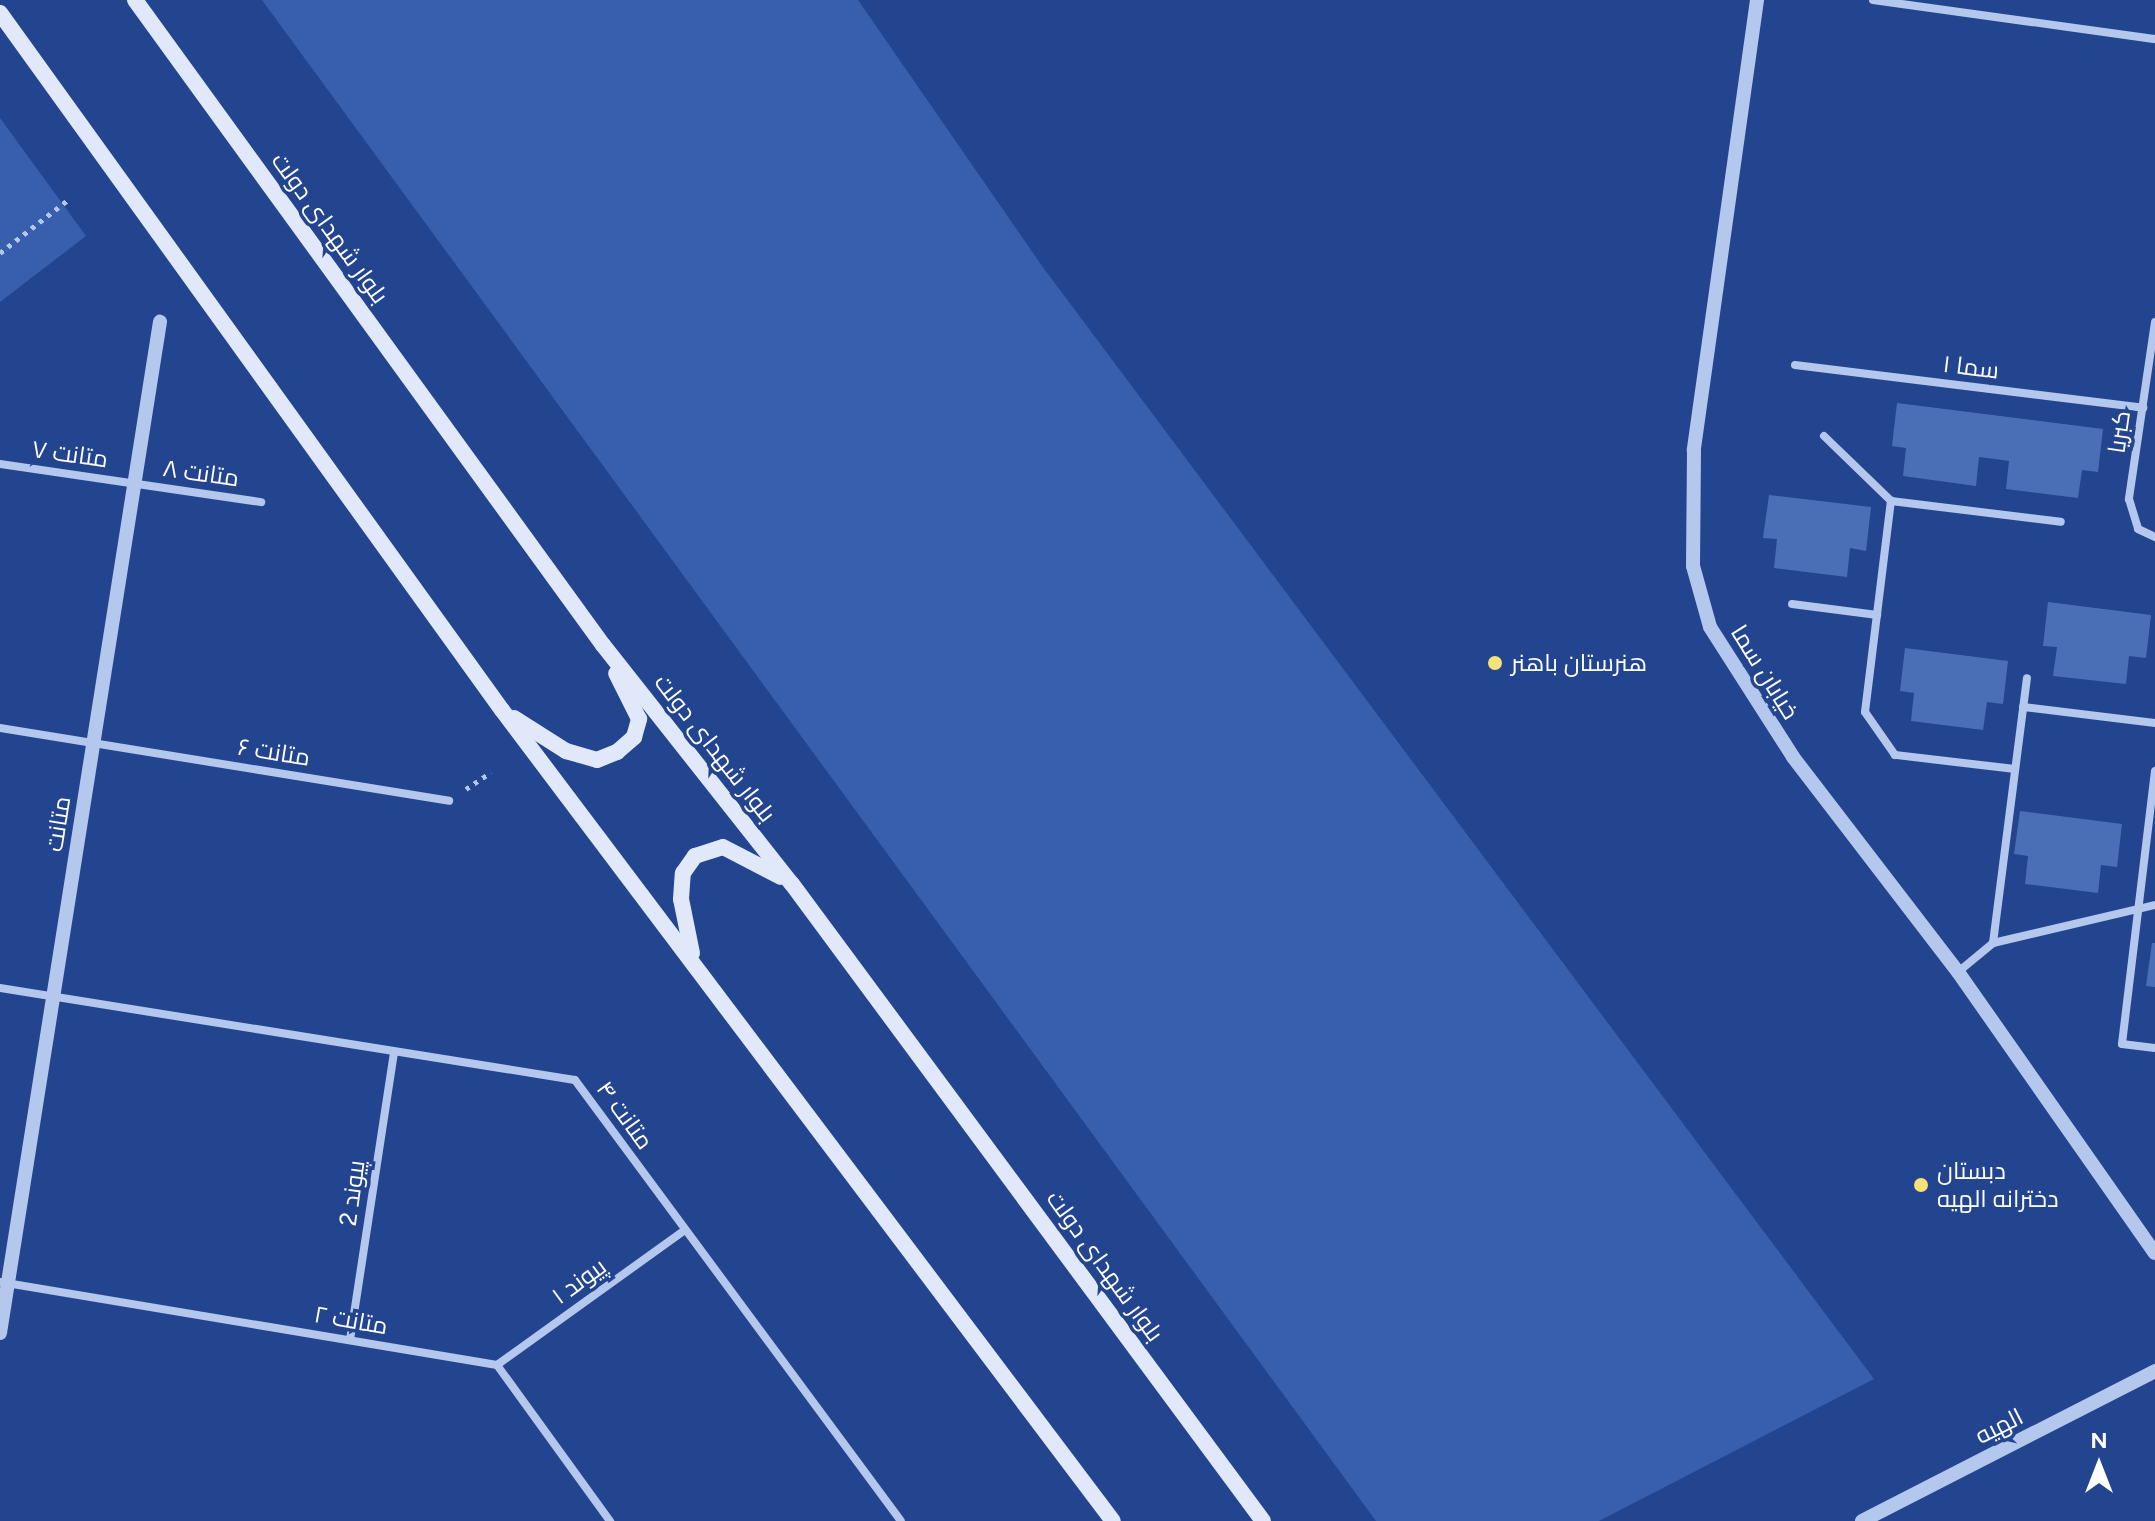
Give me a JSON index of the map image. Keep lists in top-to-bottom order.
{
  "streets": {
    "main road": ["بلوار شهدای دولت"],
    "street": [
      "سما ۱",
      "کبریا",
      "متانت ۷",
      "متانت ۸",
      "خیابان سما",
      "متانت ۶",
      "متانت",
      "متانت ۴",
      "پیوند 2",
      "پیوند ۱",
      "متانت ۲",
      "الهیه"
    ]
  },
  "crossings": [
    ["سما ۱", "کبریا"],
    ["متانت ۷", "متانت ۸"],
    ["متانت ۷", "متانت"],
    ["متانت ۸", "متانت"],
    ["متانت ۶", "متانت"],
    ["متانت", "متانت ۴"],
    ["متانت", "متانت ۲"],
    ["متانت ۴", "پیوند 2"],
    ["متانت ۴", "پیوند ۱"],
    ["پیوند 2", "متانت ۲"],
    ["پیوند ۱", "متانت ۲"]
  ],
  "places": ["هنرستان باهنر", "دبستان دخترانه الهیه"],
  "north": "top"
}
